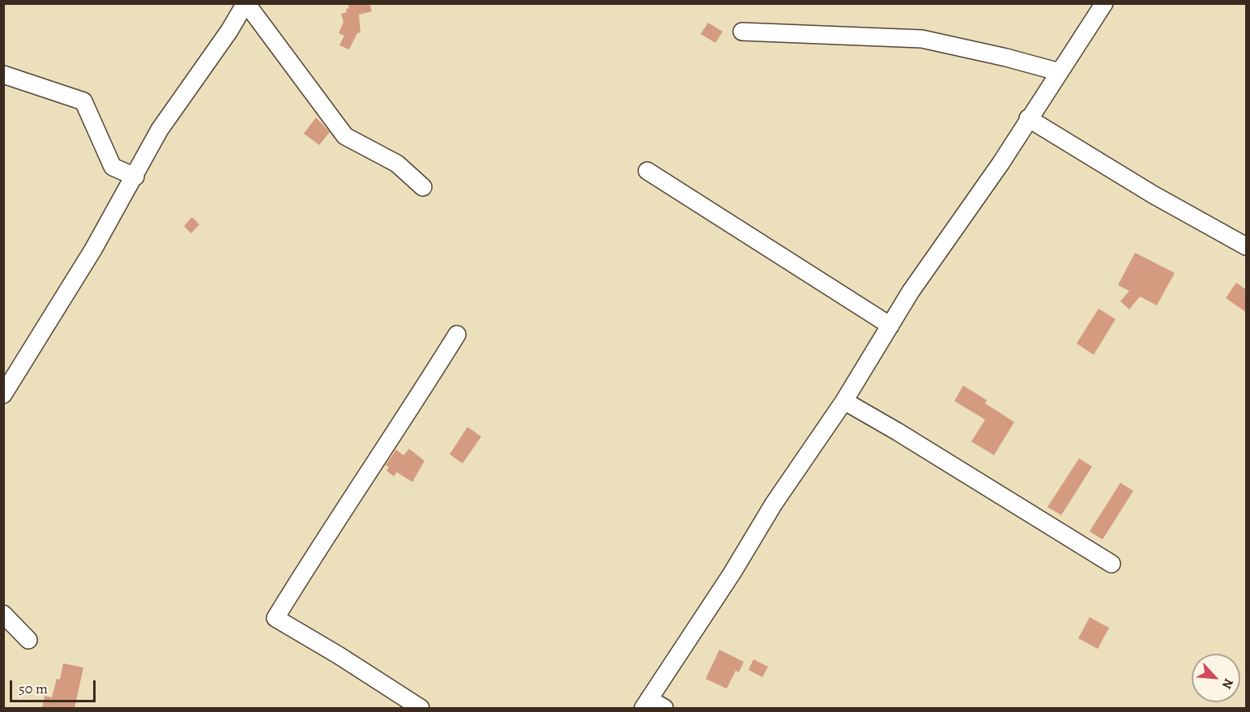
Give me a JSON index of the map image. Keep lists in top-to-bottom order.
{
  "scale_bar": "50 m",
  "north": "bottom right"
}
